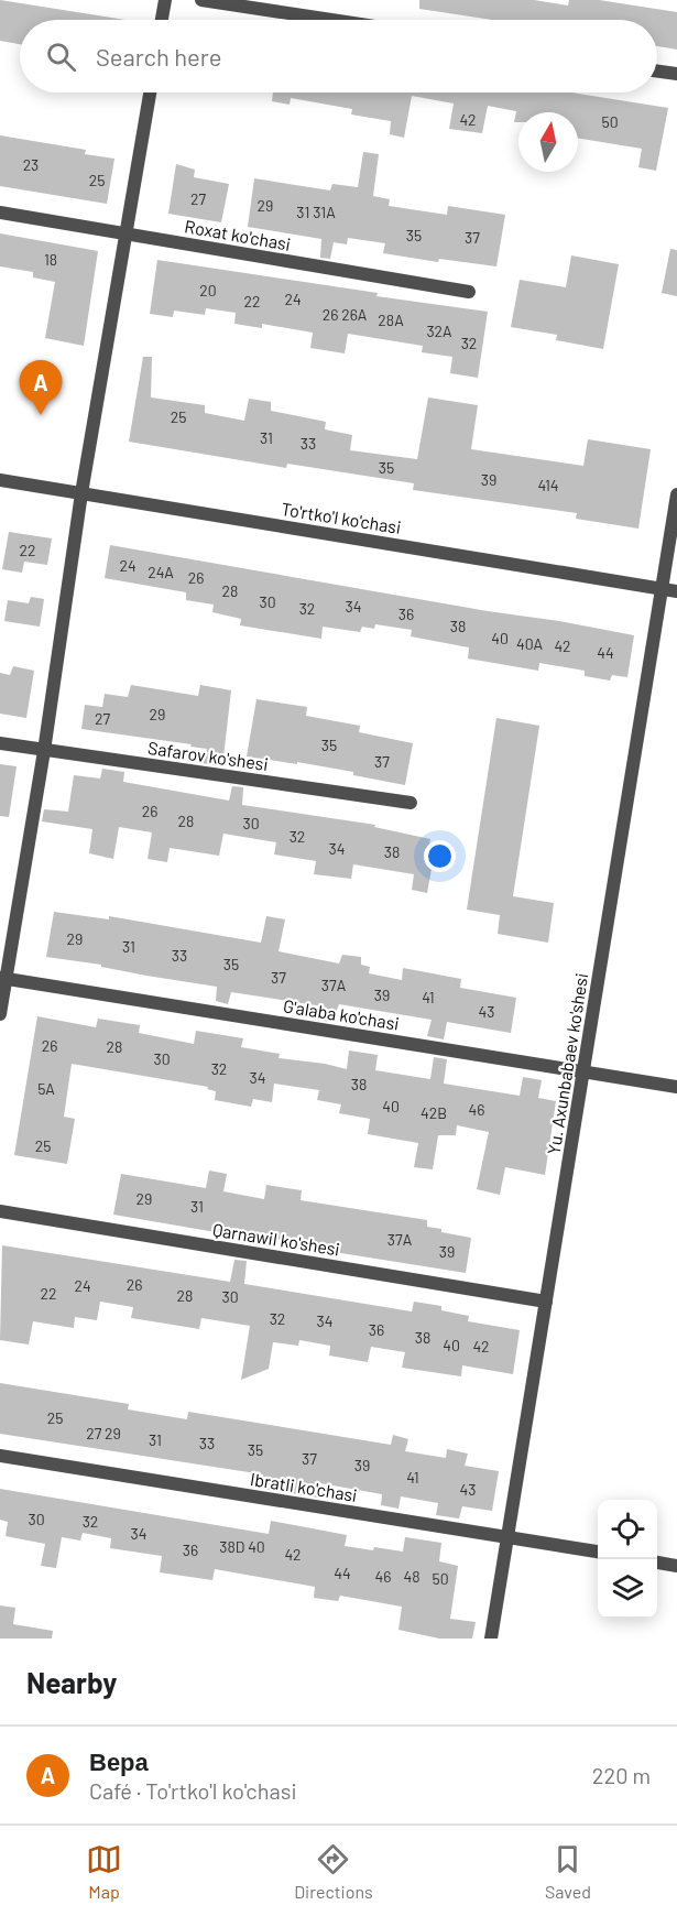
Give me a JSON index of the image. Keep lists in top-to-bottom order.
{
  "streets": {
    "street": [
      "Roxat ko'chasi",
      "To'rtko'l ko'chasi",
      "Safarov ko'shesi",
      "G'alaba ko'chasi",
      "Yu. Axunbabaev ko'shesi",
      "Qarnawil ko'shesi",
      "Ibratli ko'chasi"
    ]
  },
  "crossings": [
    ["To'rtko'l ko'chasi", "Yu. Axunbabaev ko'shesi"],
    ["G'alaba ko'chasi", "Yu. Axunbabaev ko'shesi"],
    ["Yu. Axunbabaev ko'shesi", "Qarnawil ko'shesi"],
    ["Yu. Axunbabaev ko'shesi", "Ibratli ko'chasi"]
  ],
  "house_numbers": [
    "42",
    "50",
    "23",
    "25",
    "27",
    "29",
    "31 31A",
    "35",
    "37",
    "18",
    "20",
    "24",
    "22",
    "26 26A",
    "28A",
    "32A",
    "32",
    "25",
    "31",
    "33",
    "35",
    "39",
    "414",
    "22",
    "24",
    "24A",
    "26",
    "28",
    "30",
    "34",
    "32",
    "36",
    "38",
    "40",
    "40A",
    "42",
    "44",
    "29",
    "27",
    "35",
    "37",
    "26",
    "28",
    "30",
    "32",
    "34",
    "38",
    "29",
    "31",
    "33",
    "35",
    "37",
    "37A",
    "39",
    "41",
    "43",
    "26",
    "28",
    "30",
    "32",
    "34",
    "38",
    "5A",
    "40",
    "46",
    "42B",
    "25",
    "29",
    "31",
    "37A",
    "39",
    "26",
    "24",
    "22",
    "28",
    "30",
    "32",
    "34",
    "36",
    "38",
    "40",
    "42",
    "25",
    "27 29",
    "31",
    "33",
    "35",
    "37",
    "39",
    "41",
    "43",
    "30",
    "32",
    "34",
    "38D 40",
    "36",
    "42",
    "44",
    "46",
    "48",
    "50"
  ],
  "north": "top",
  "page": {
    "search": "Search here",
    "pins": "A",
    "heading": "Nearby",
    "list": [
      {
        "mark": "A",
        "name": "Вера",
        "note": "Café · To'rtko'l ko'chasi",
        "value": "220 m"
      }
    ],
    "nav": ["Map", "Directions", "Saved"]
  }
}
